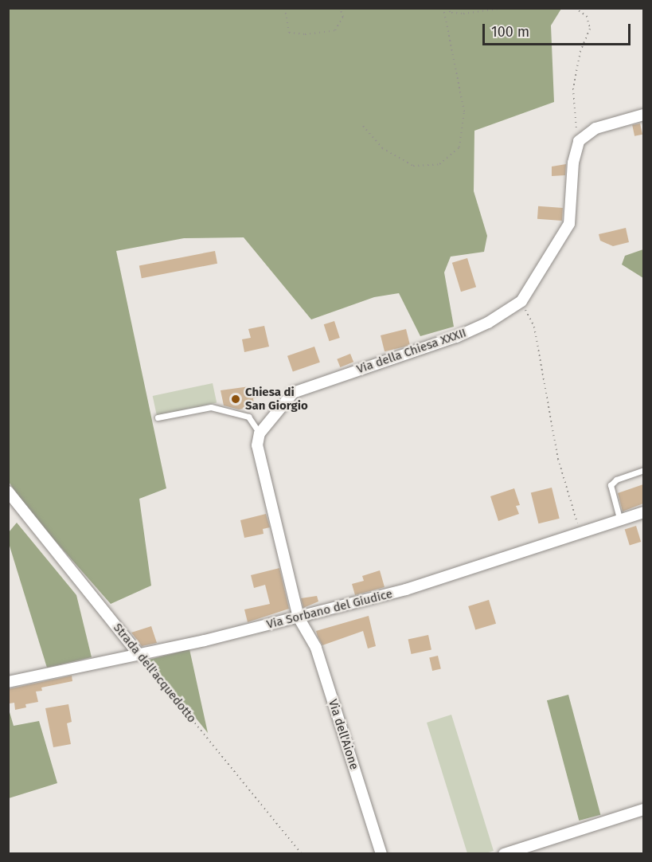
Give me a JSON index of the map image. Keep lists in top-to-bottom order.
{
  "streets": {
    "street": [
      "Via della Chiesa XXXII",
      "Via Sorbano del Giudice",
      "Strada dell'acquedotto",
      "Via dell'Aione"
    ]
  },
  "crossings": [
    ["Via Sorbano del Giudice", "Strada dell'acquedotto"],
    ["Via Sorbano del Giudice", "Via dell'Aione"]
  ],
  "places": ["Chiesa di San Giorgio"],
  "scale_bar": "100 m"
}
